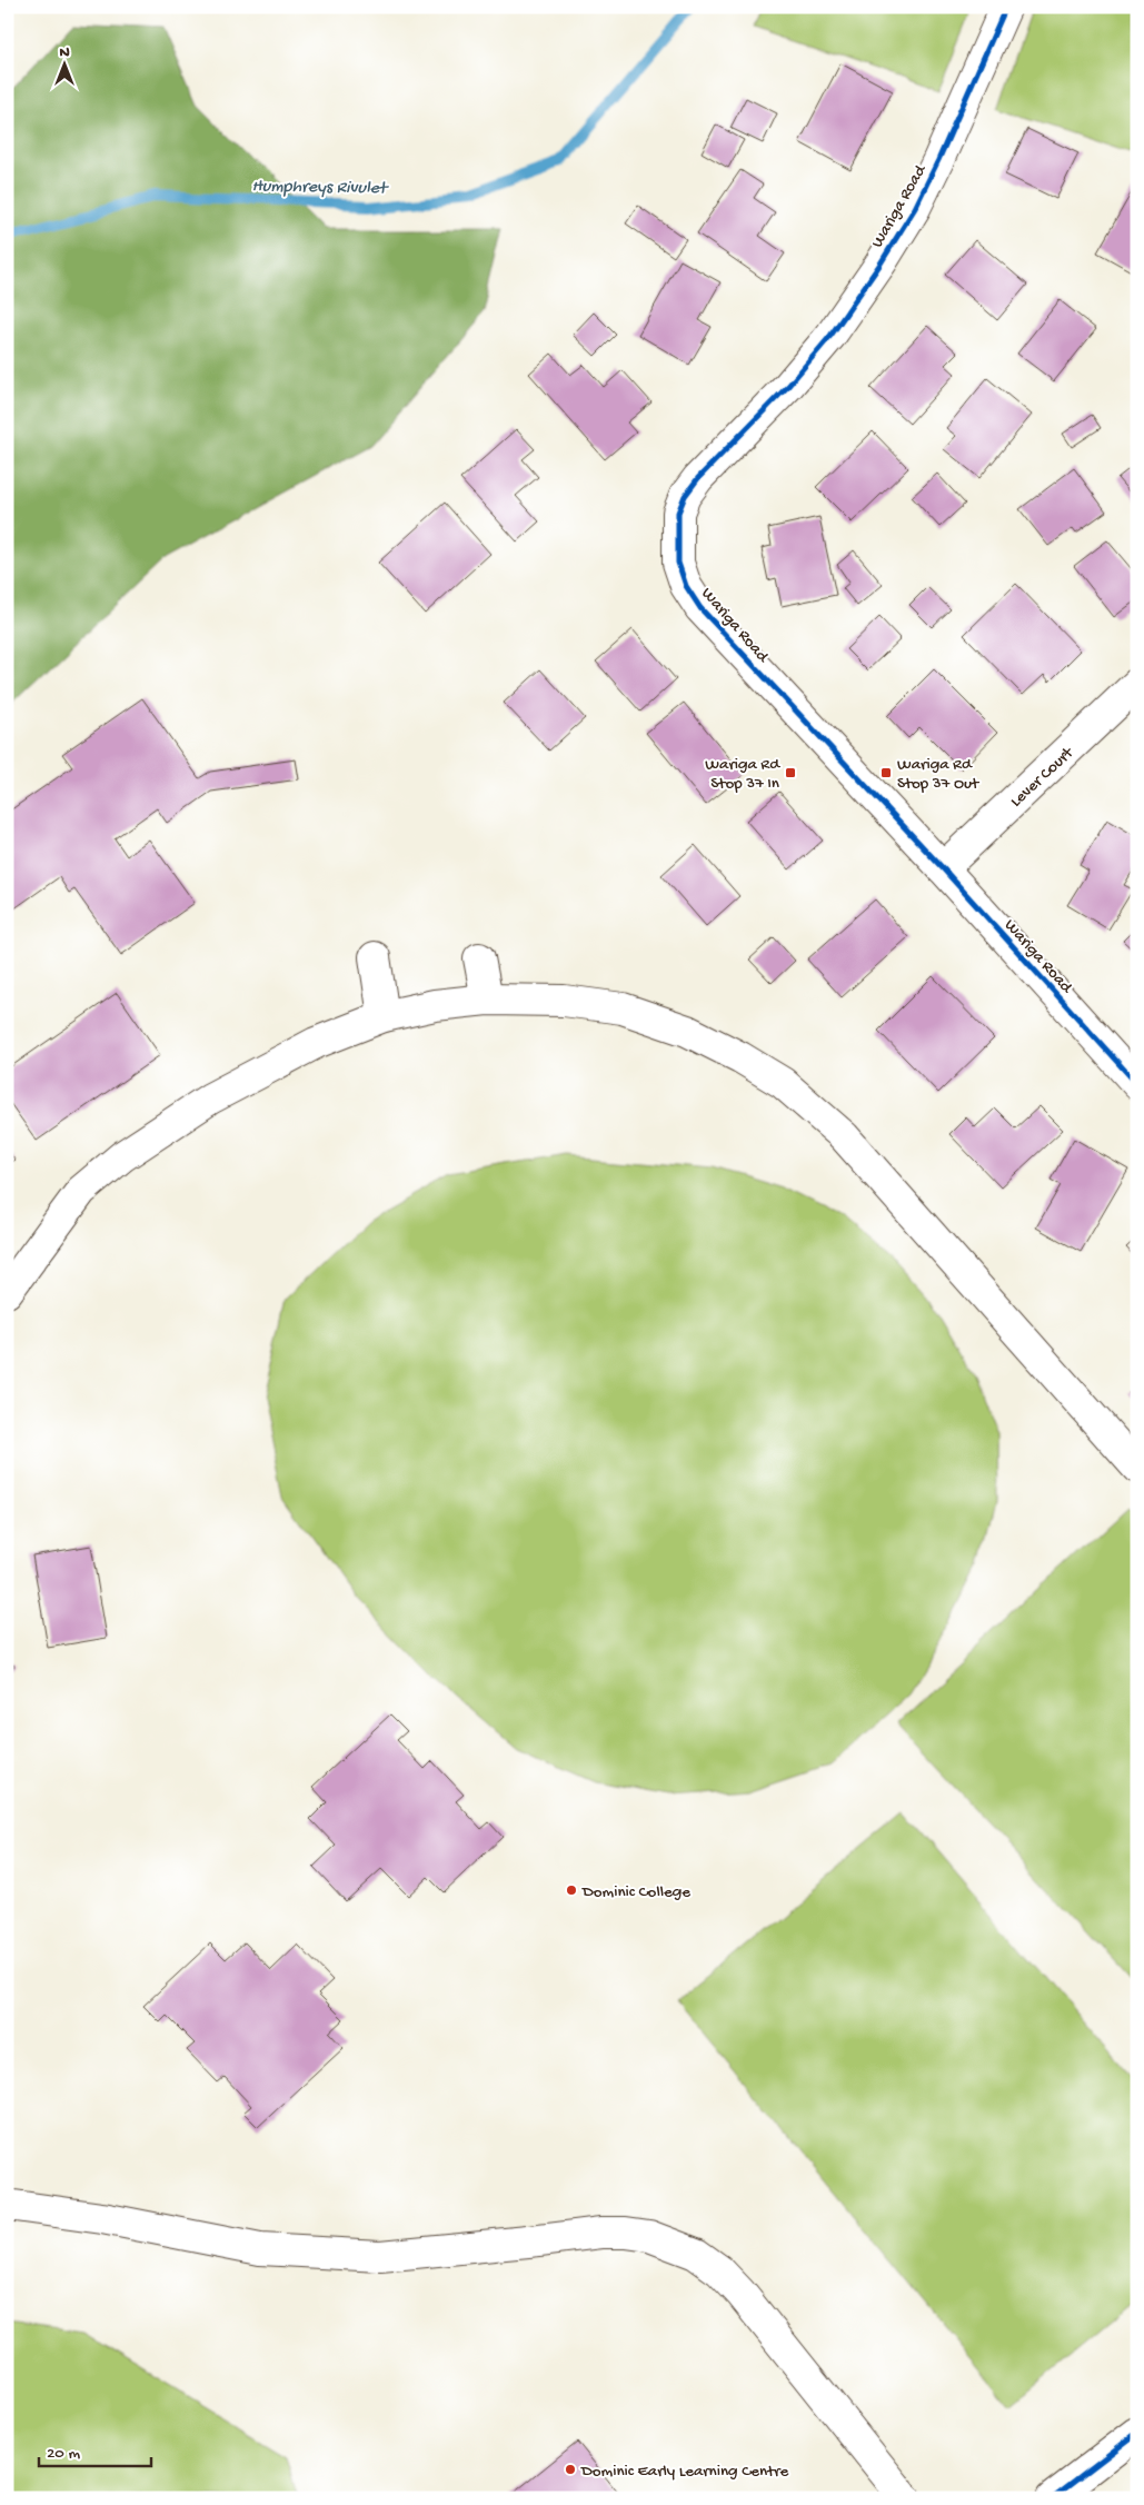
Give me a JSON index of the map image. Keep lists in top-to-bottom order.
{
  "streets": {
    "street": ["Wariga Road", "Lever Court"]
  },
  "crossings": [
    ["Wariga Road", "Lever Court"]
  ],
  "water": ["Humphreys Rivulet"],
  "places": {
    "transit": ["Wariga Rd Stop 37 In", "Wariga Rd Stop 37 Out"],
    "other": ["Dominic College", "Dominic Early Learning Centre"]
  },
  "scale_bar": "20 m",
  "north": "top"
}
